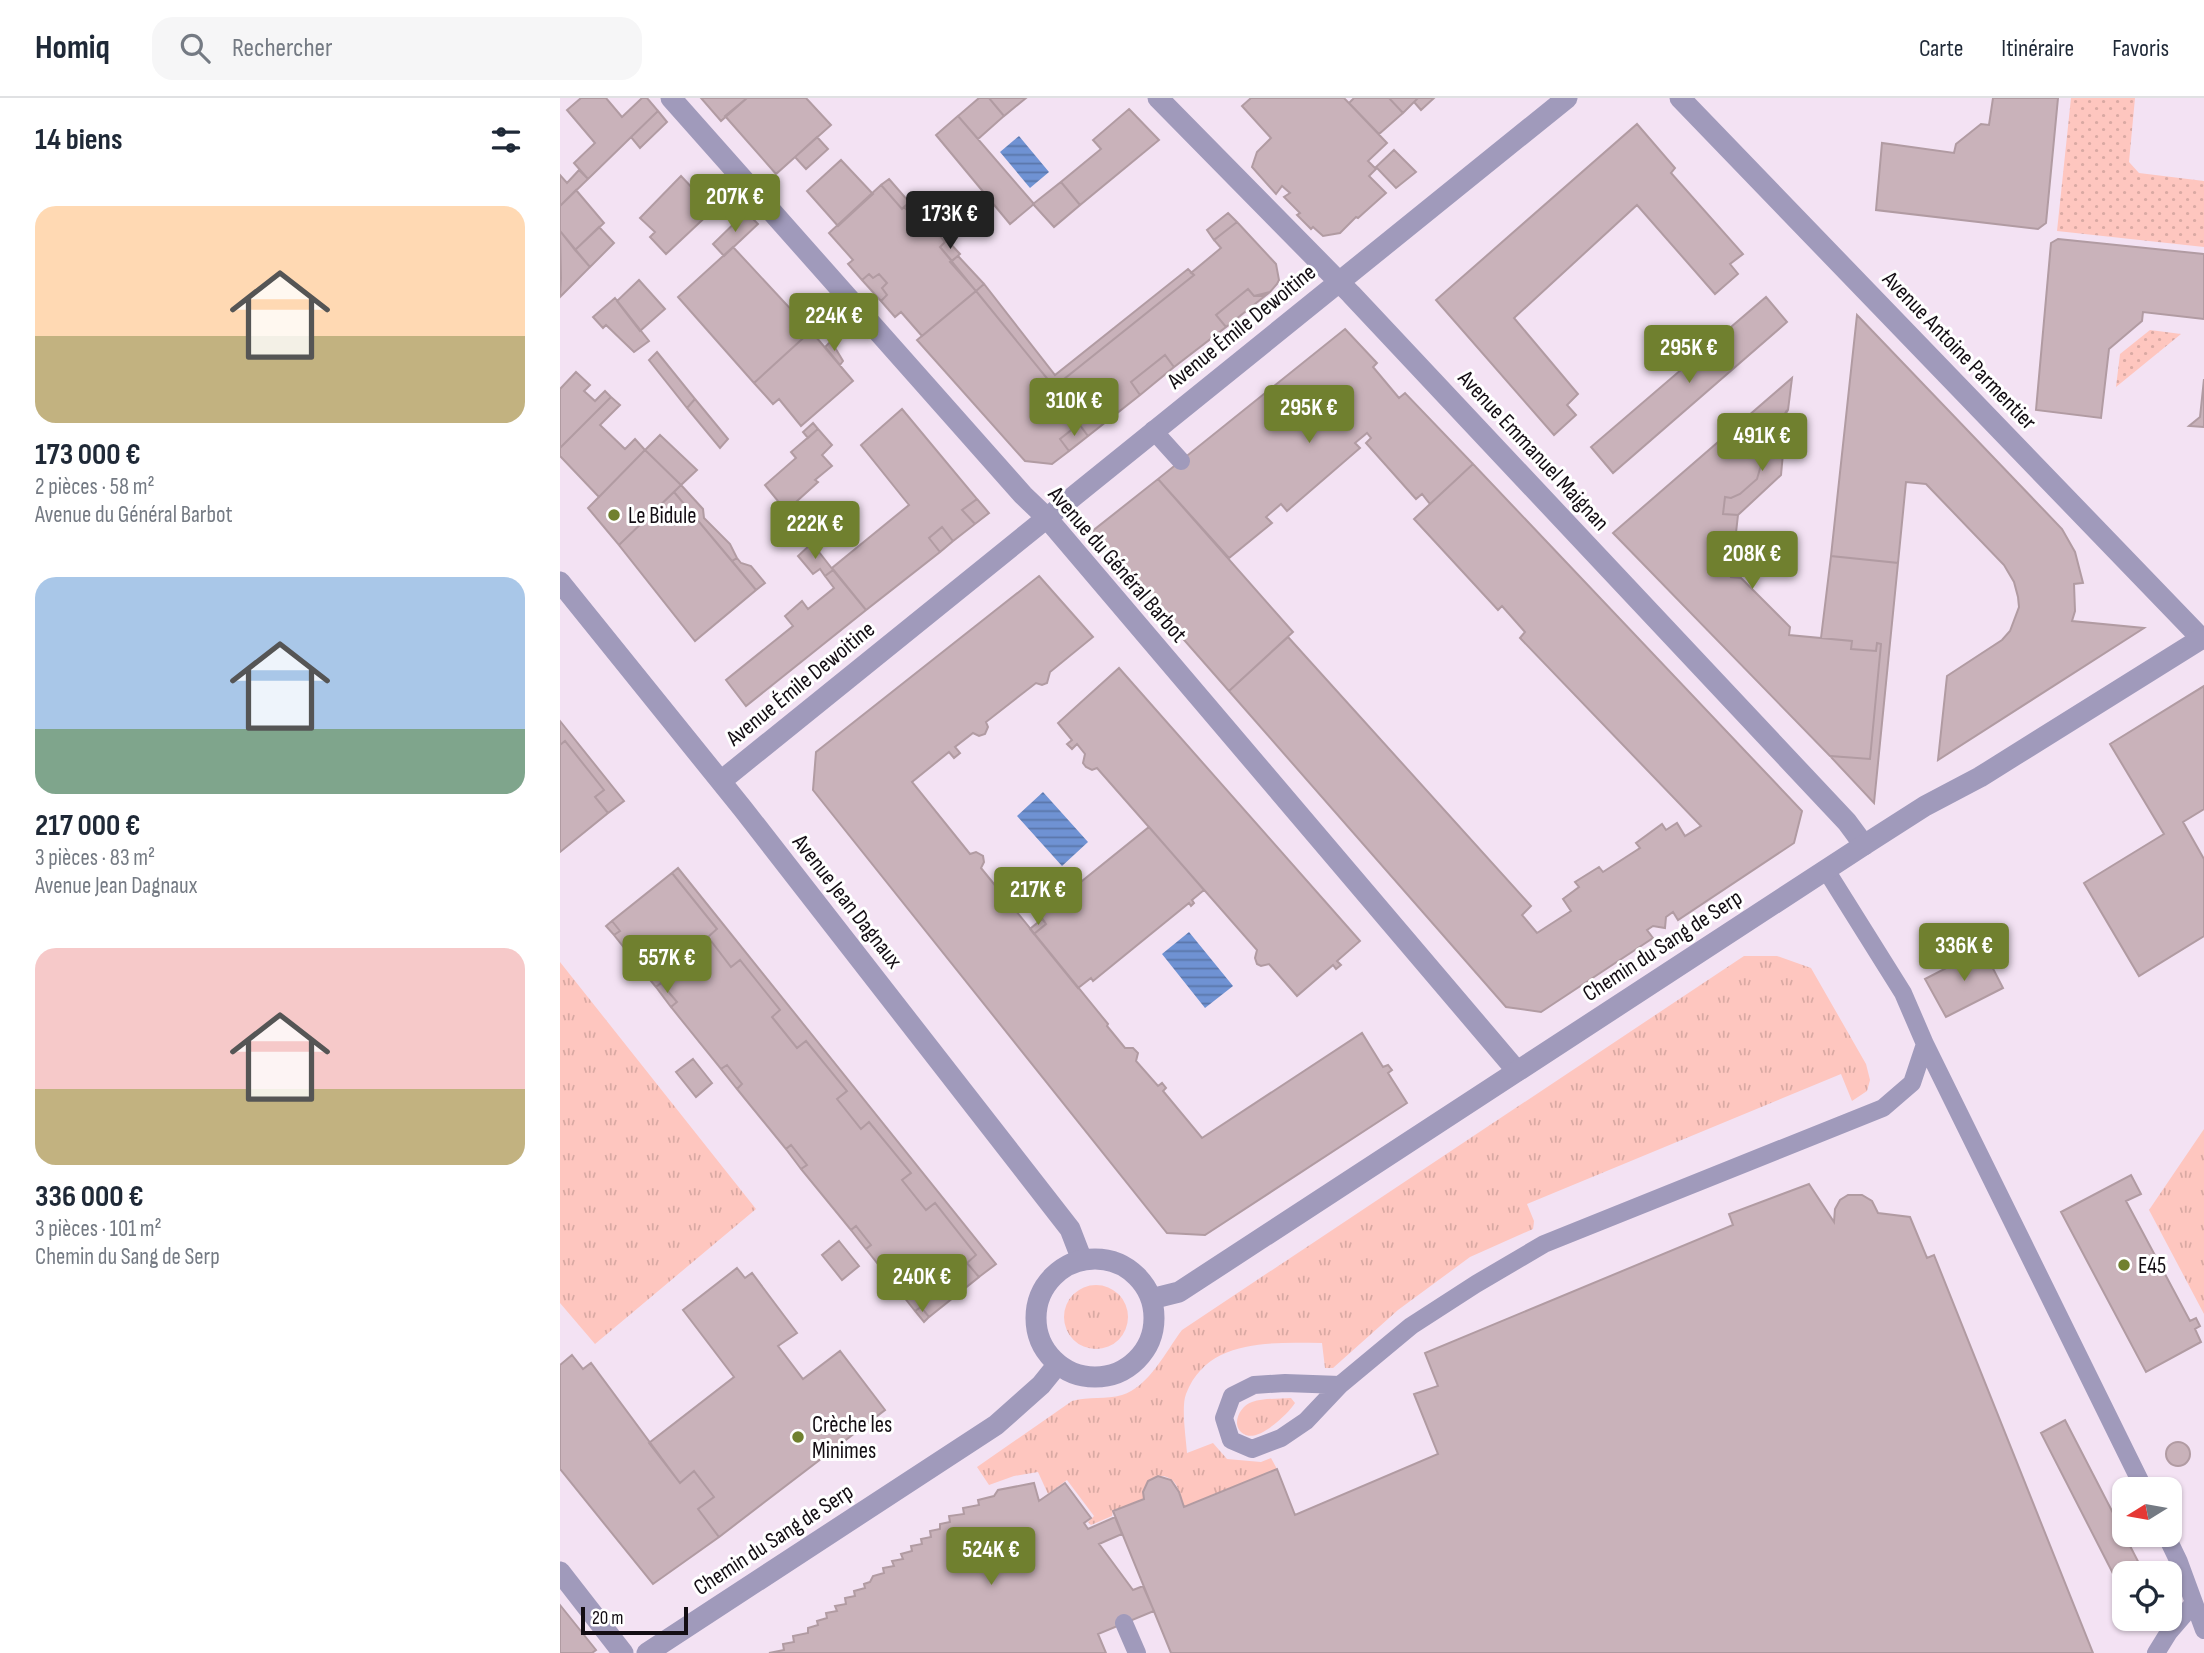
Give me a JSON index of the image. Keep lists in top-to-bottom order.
{
  "streets": {
    "street": [
      "Avenue Émile Dewoitine",
      "Avenue Antoine Parmentier",
      "Avenue Emmanuel Maignan",
      "Avenue du Général Barbot",
      "Avenue Jean Dagnaux",
      "Chemin du Sang de Serp"
    ]
  },
  "crossings": [
    ["Avenue Émile Dewoitine", "Avenue Emmanuel Maignan"],
    ["Avenue Émile Dewoitine", "Avenue du Général Barbot"],
    ["Avenue Émile Dewoitine", "Avenue Jean Dagnaux"],
    ["Avenue Antoine Parmentier", "Chemin du Sang de Serp"],
    ["Avenue Emmanuel Maignan", "Chemin du Sang de Serp"],
    ["Avenue du Général Barbot", "Chemin du Sang de Serp"],
    ["Avenue Jean Dagnaux", "Chemin du Sang de Serp"]
  ],
  "places": ["Le Bidule", "E45", "Crèche les Minimes"],
  "scale_bar": "20 m",
  "north": "left",
  "page": {
    "header": "Homiq",
    "search": "Rechercher",
    "nav": ["Carte", "Itinéraire", "Favoris"],
    "heading": "14 biens",
    "price": [
      "207K €",
      "173K €",
      "224K €",
      "295K €",
      "310K €",
      "295K €",
      "491K €",
      "222K €",
      "208K €",
      "217K €",
      "336K €",
      "557K €",
      "240K €",
      "524K €"
    ],
    "list": [
      {
        "name": "173 000 €",
        "note": "2 pièces · 58 m² · Avenue du Général Barbot"
      },
      {
        "name": "217 000 €",
        "note": "3 pièces · 83 m² · Avenue Jean Dagnaux"
      },
      {
        "name": "336 000 €",
        "note": "3 pièces · 101 m² · Chemin du Sang de Serp"
      }
    ],
    "scale": "20 m"
  }
}
